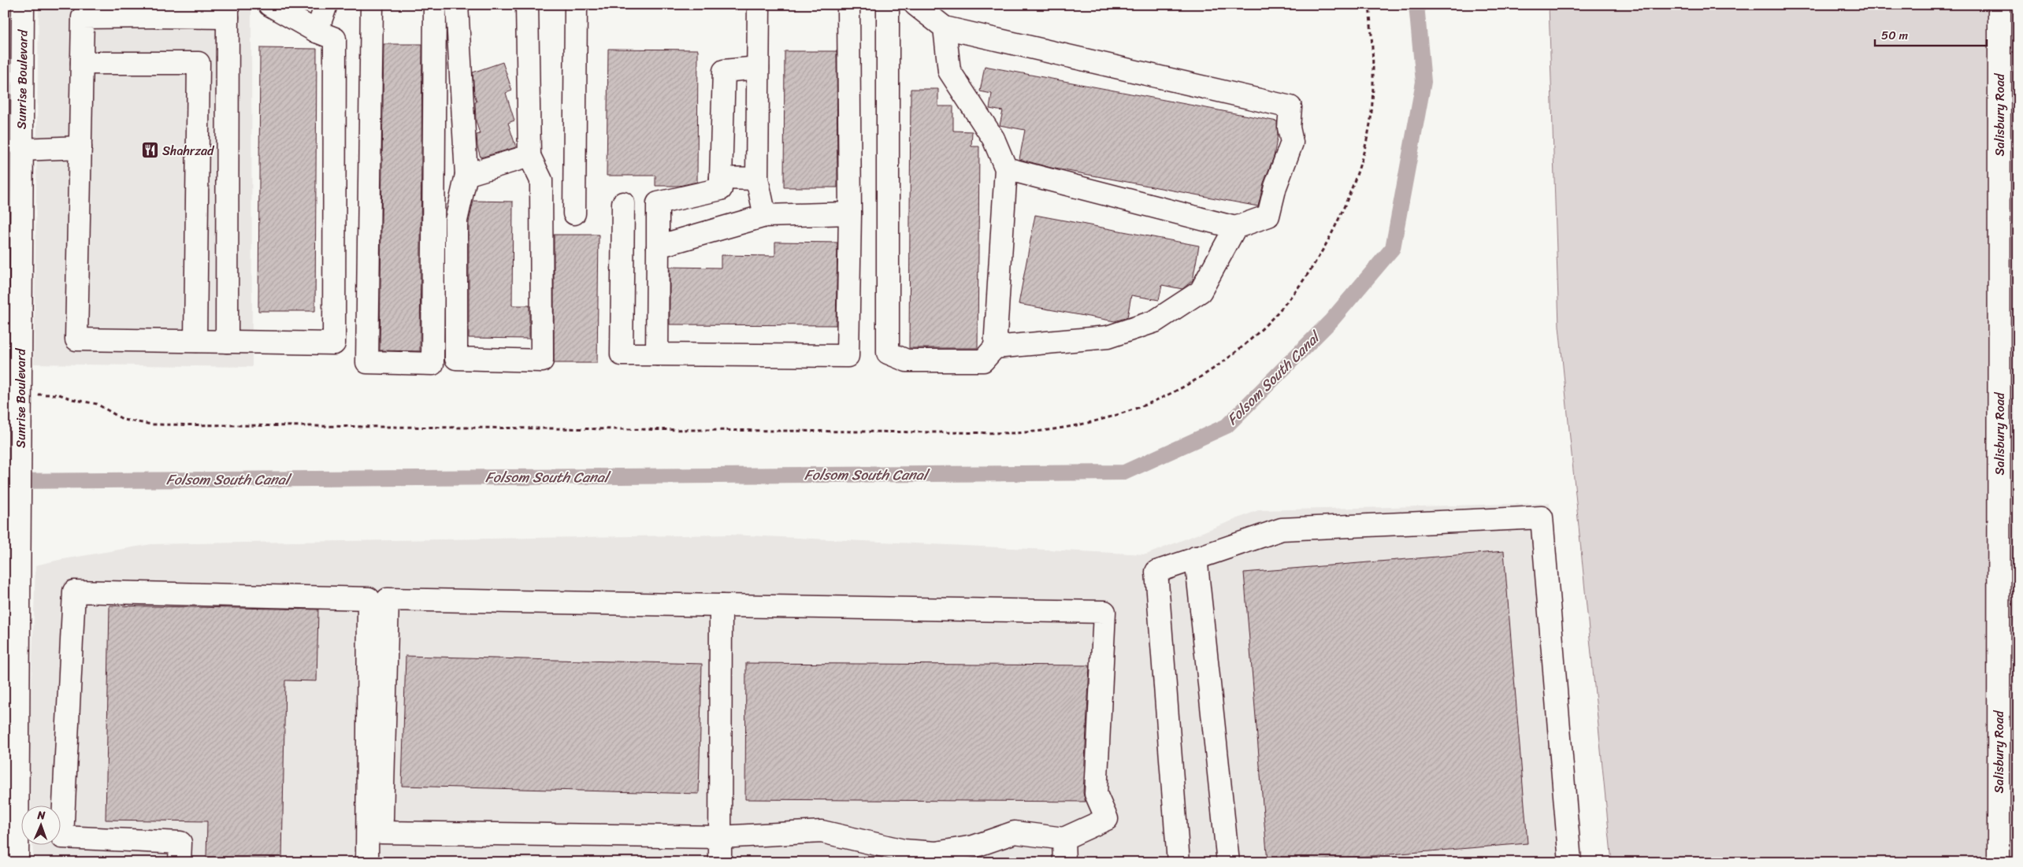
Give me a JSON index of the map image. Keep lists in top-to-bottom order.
{
  "streets": {
    "main road": ["Sunrise Boulevard", "Salisbury Road"]
  },
  "water": ["Folsom South Canal"],
  "places": {
    "restaurant": ["Shahrzad"]
  },
  "scale_bar": "50 m",
  "north": "top"
}
